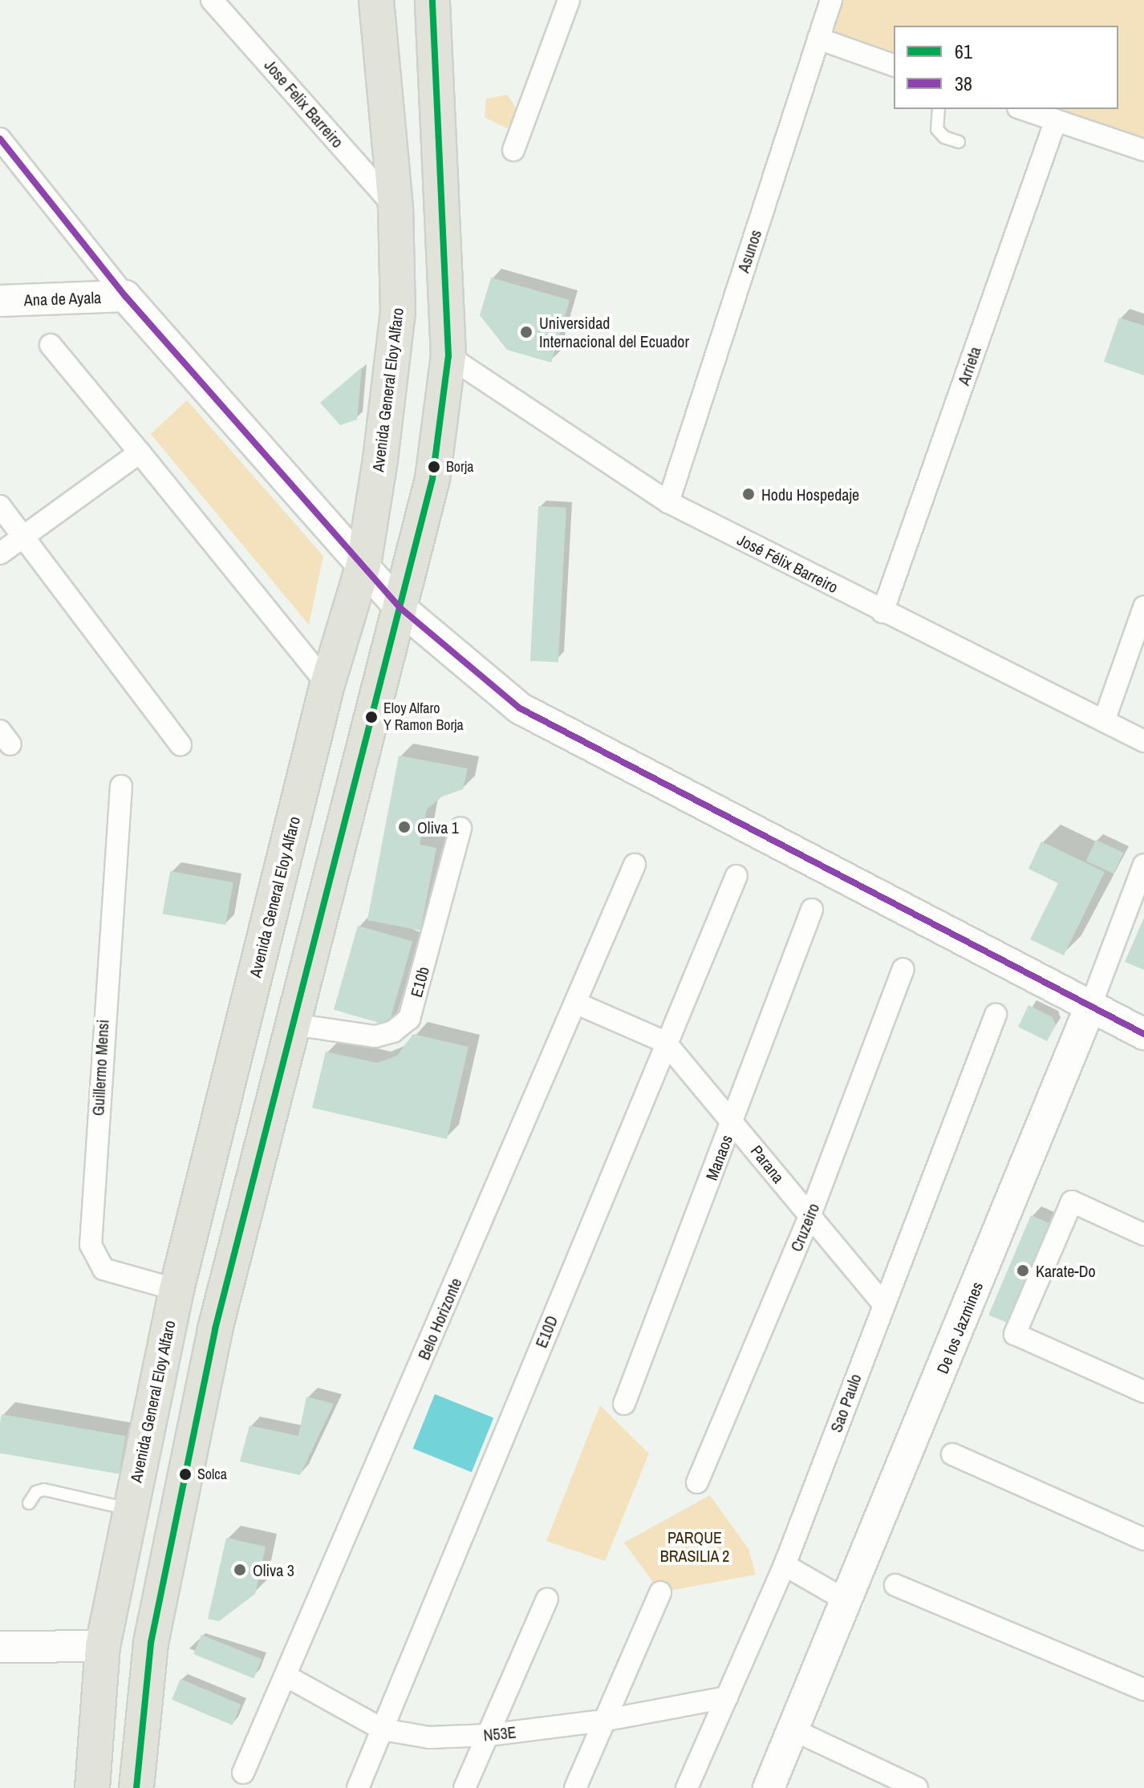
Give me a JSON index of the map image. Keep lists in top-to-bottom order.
{
  "streets": {
    "main road": ["Avenida General Eloy Alfaro"],
    "street": [
      "Jose Felix Barreiro",
      "Asunos",
      "Ana de Ayala",
      "Arrieta",
      "José Félix Barreiro",
      "E10b",
      "Guillermo Mensi",
      "Manaos",
      "Parana",
      "Cruzeiro",
      "Belo Horizonte",
      "De los Jazmines",
      "E10D",
      "Sao Paulo",
      "N53E"
    ]
  },
  "crossings": [
    ["Jose Felix Barreiro", "Avenida General Eloy Alfaro"],
    ["Asunos", "José Félix Barreiro"],
    ["Arrieta", "José Félix Barreiro"],
    ["Avenida General Eloy Alfaro", "Guillermo Mensi"],
    ["Manaos", "Parana"],
    ["Parana", "Cruzeiro"],
    ["Parana", "Belo Horizonte"],
    ["Parana", "E10D"],
    ["Parana", "Sao Paulo"],
    ["Belo Horizonte", "N53E"],
    ["E10D", "N53E"],
    ["Sao Paulo", "N53E"]
  ],
  "parks": ["PARQUE BRASILIA 2"],
  "places": [
    "Universidad Internacional del Ecuador",
    "Borja",
    "Hodu Hospedaje",
    "Eloy Alfaro Y Ramon Borja",
    "Oliva 1",
    "Karate-Do",
    "Solca",
    "Oliva 3"
  ],
  "lines": ["transit line 61", "transit line 38"],
  "legend": ["61", "38"]
}
